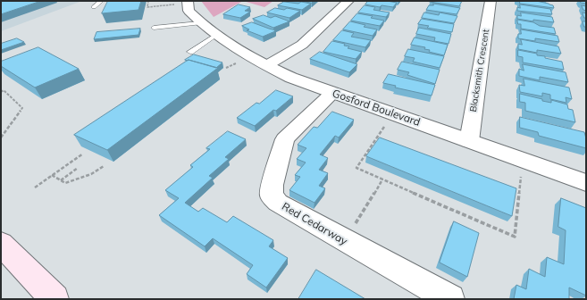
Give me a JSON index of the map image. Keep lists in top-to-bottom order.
{
  "streets": {
    "street": ["Blacksmith Crescent", "Gosford Boulevard", "Red Cedarway"]
  },
  "crossings": [
    ["Blacksmith Crescent", "Gosford Boulevard"],
    ["Gosford Boulevard", "Red Cedarway"]
  ]
}
